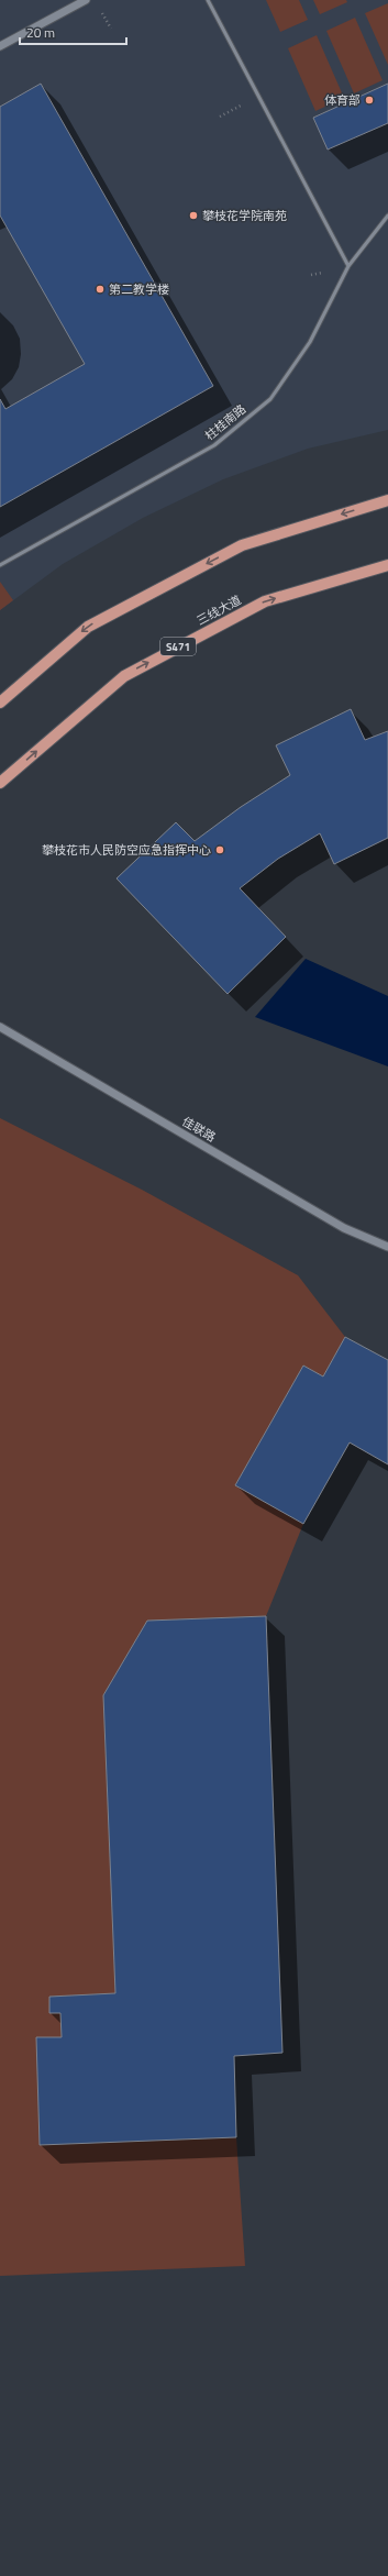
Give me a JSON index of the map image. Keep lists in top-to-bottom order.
{
  "streets": {
    "main road": ["三线大道", "S471"],
    "street": ["佳联路"],
    "lane": ["柱桂南路"]
  },
  "places": [
    "体育部",
    "攀枝花学院南苑",
    "第二教学楼",
    "攀枝花市人民防空应急指挥中心"
  ],
  "scale_bar": "20 m"
}
